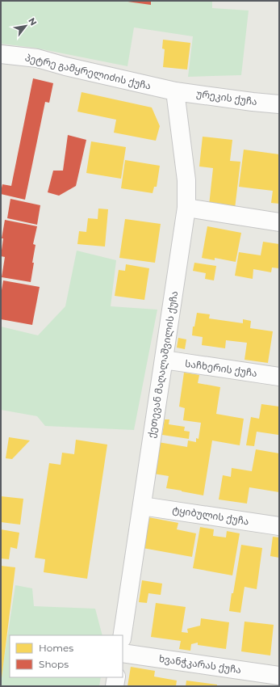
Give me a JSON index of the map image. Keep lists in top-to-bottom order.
{
  "streets": {
    "street": [
      "პეტრე გამყრელიძის ქუჩა",
      "ურეკის ქუჩა",
      "ქეთევან მაღალაშვილის ქუჩა",
      "საჩხერის ქუჩა",
      "ტყიბულის ქუჩა",
      "ხვანჭკარას ქუჩა"
    ]
  },
  "crossings": [
    ["პეტრე გამყრელიძის ქუჩა", "ურეკის ქუჩა"],
    ["პეტრე გამყრელიძის ქუჩა", "ქეთევან მაღალაშვილის ქუჩა"],
    ["ურეკის ქუჩა", "ქეთევან მაღალაშვილის ქუჩა"],
    ["ქეთევან მაღალაშვილის ქუჩა", "საჩხერის ქუჩა"],
    ["ქეთევან მაღალაშვილის ქუჩა", "ტყიბულის ქუჩა"]
  ],
  "legend": ["Homes", "Shops"],
  "north": "top right"
}
